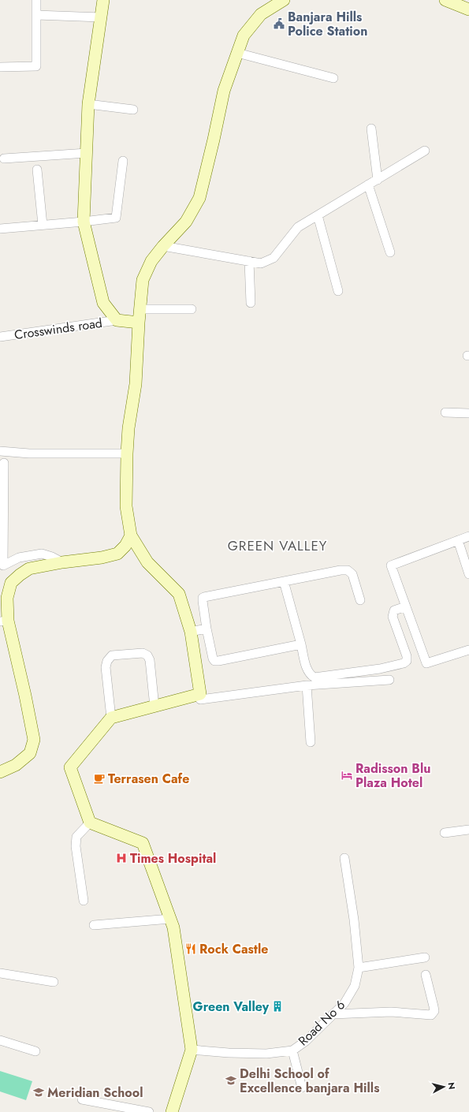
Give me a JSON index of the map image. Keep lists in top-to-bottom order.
{
  "streets": {
    "street": ["Crosswinds road", "Road No 6"]
  },
  "districts": ["GREEN VALLEY"],
  "places": {
    "public building": ["Banjara Hills Police Station"],
    "hotel": ["Radisson Blu Plaza Hotel"],
    "cafe": ["Terrasen Cafe"],
    "hospital": ["Times Hospital"],
    "restaurant": ["Rock Castle"],
    "building": ["Green Valley"],
    "school or university": ["Delhi School of Excellence banjara Hills", "Meridian School"]
  },
  "north": "right"
}
